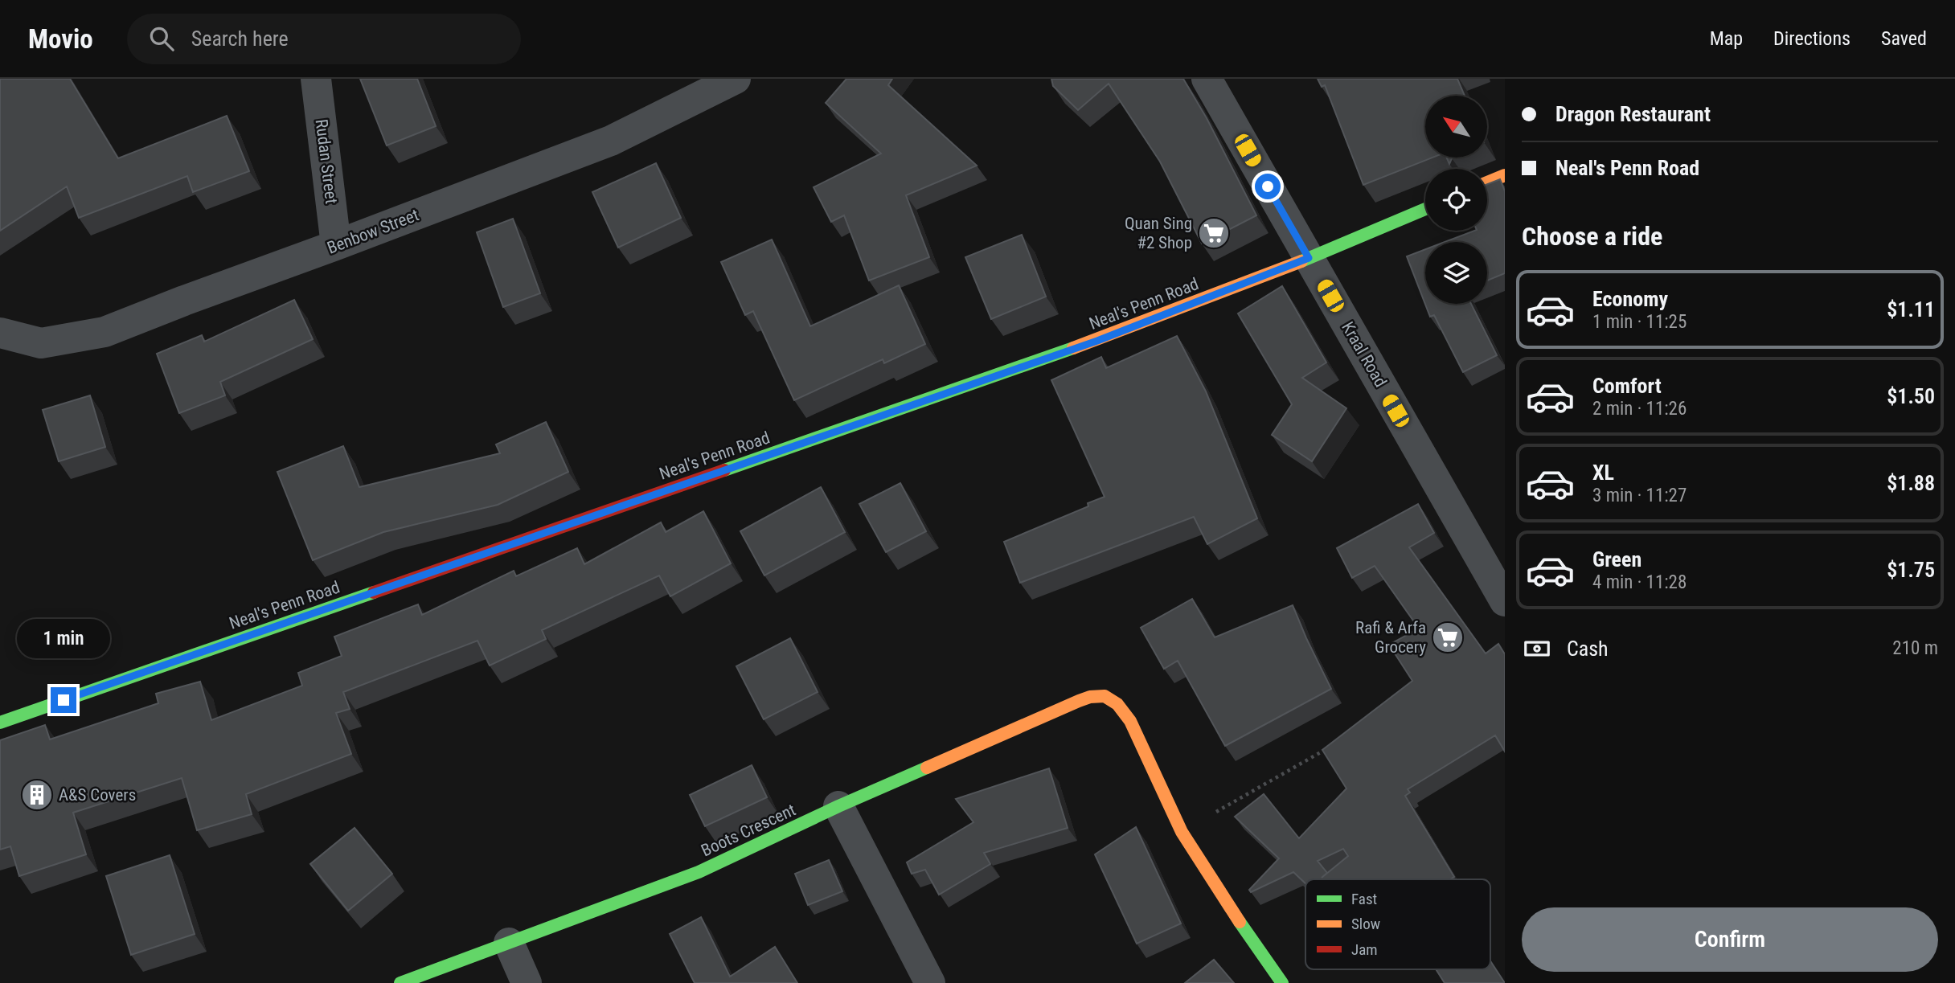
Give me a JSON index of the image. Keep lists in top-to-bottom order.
{
  "streets": {
    "street": [
      "Rudan Street",
      "Benbow Street",
      "Neal's Penn Road",
      "Kraal Road",
      "Boots Crescent"
    ]
  },
  "crossings": [
    ["Rudan Street", "Benbow Street"],
    ["Neal's Penn Road", "Kraal Road"]
  ],
  "places": {
    "supermarket": ["Quan Sing #2 Shop", "Rafi & Arfa Grocery"],
    "building": ["A&S Covers"]
  },
  "legend": ["Fast", "Slow", "Jam"],
  "north": "top left",
  "page": {
    "header": "Movio",
    "search": "Search here",
    "nav": ["Map", "Directions", "Saved"],
    "banner": ["Dragon Restaurant", "Neal's Penn Road"],
    "heading": "Choose a ride",
    "list": [
      {
        "name": "Economy",
        "note": "1 min · 11:25",
        "value": "$1.11"
      },
      {
        "name": "Comfort",
        "note": "2 min · 11:26",
        "value": "$1.50"
      },
      {
        "name": "XL",
        "note": "3 min · 11:27",
        "value": "$1.88"
      },
      {
        "name": "Green",
        "note": "4 min · 11:28",
        "value": "$1.75"
      }
    ],
    "pay": ["Cash", "210 m"],
    "bubble": "1 min",
    "buttons": "Confirm"
  }
}
